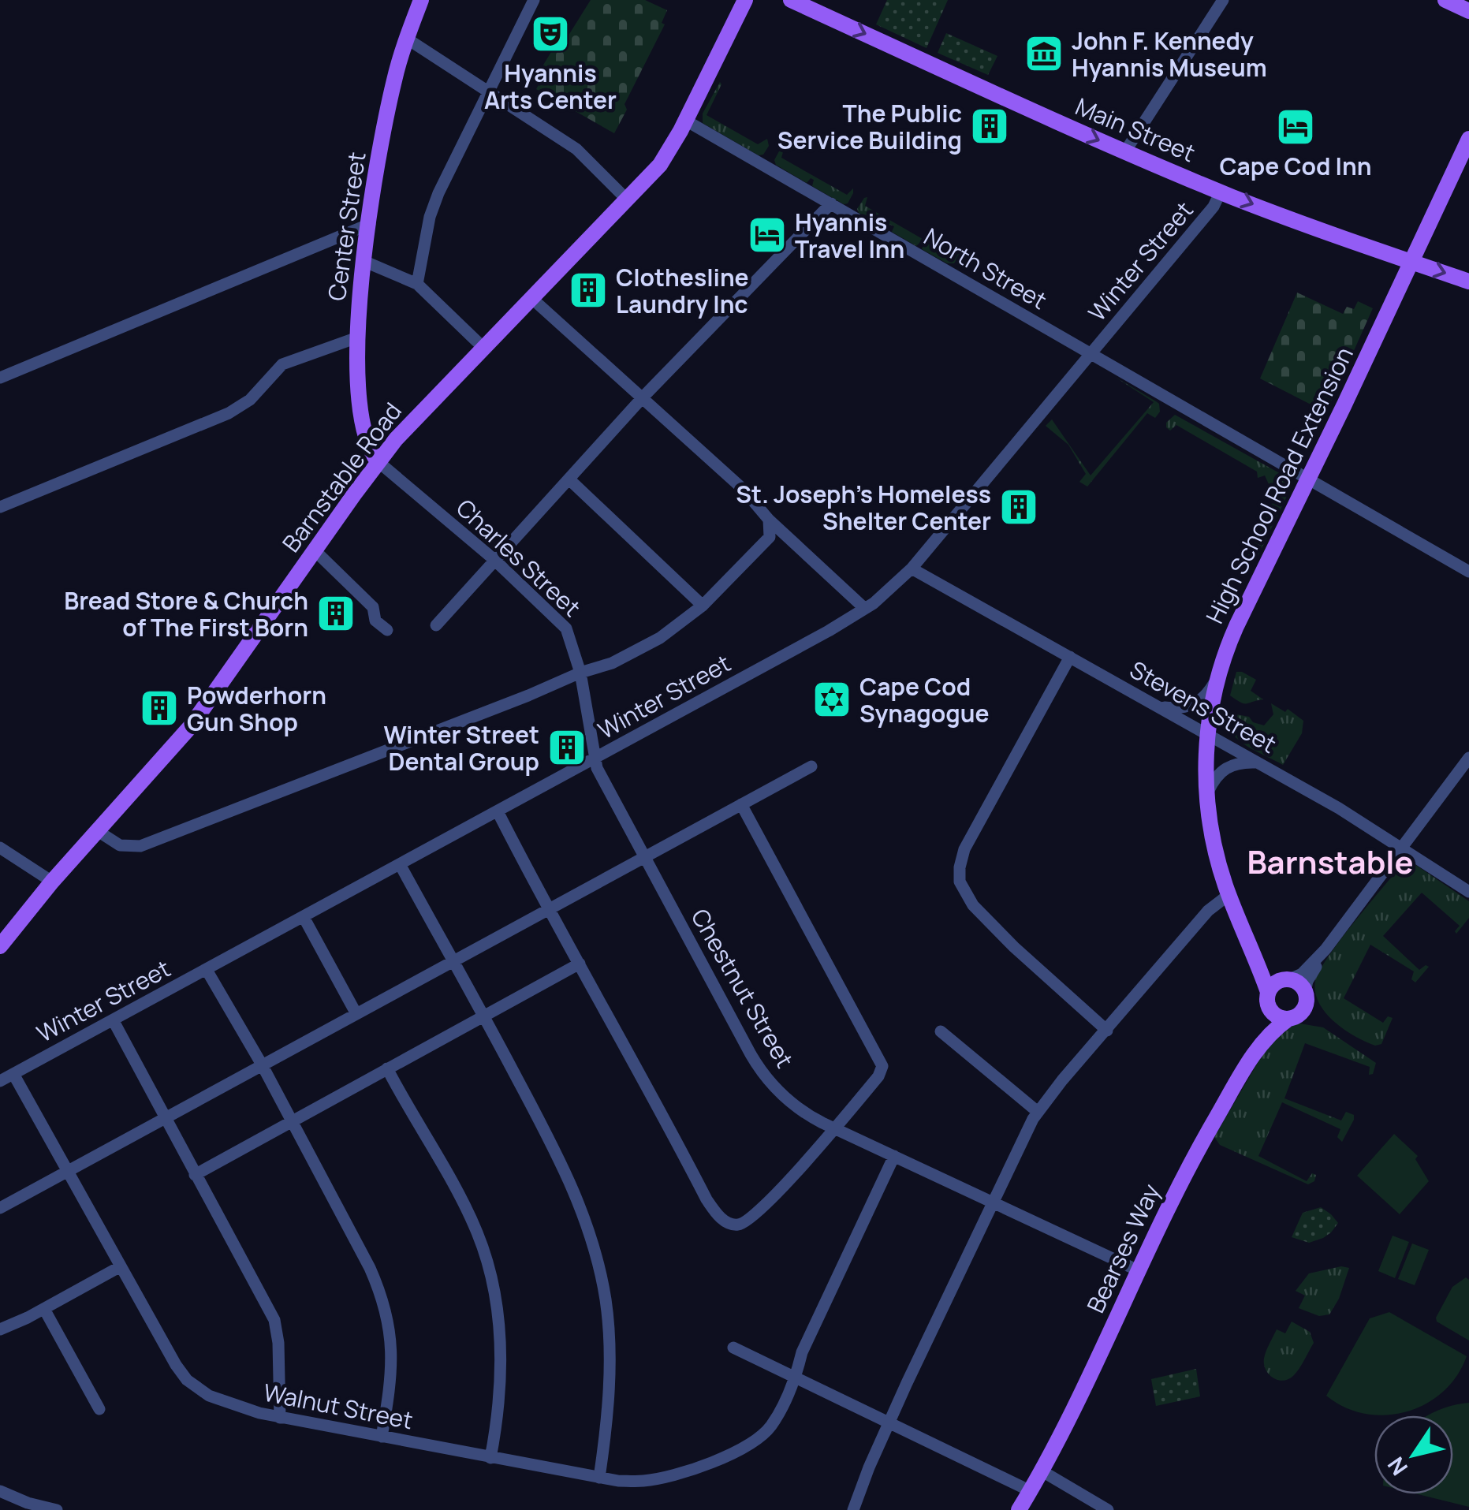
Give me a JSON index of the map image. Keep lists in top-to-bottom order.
{
  "streets": {
    "main road": [
      "Main Street",
      "Center Street",
      "Barnstable Road",
      "High School Road Extension",
      "Bearses Way"
    ],
    "street": [
      "Winter Street",
      "North Street",
      "Charles Street",
      "Stevens Street",
      "Chestnut Street",
      "Walnut Street"
    ]
  },
  "crossings": [
    ["Main Street", "Winter Street"],
    ["Main Street", "High School Road Extension"],
    ["Center Street", "Barnstable Road"],
    ["Center Street", "Charles Street"],
    ["Winter Street", "North Street"],
    ["Winter Street", "Charles Street"],
    ["Winter Street", "Stevens Street"],
    ["Winter Street", "Chestnut Street"],
    ["Winter Street", "Walnut Street"],
    ["North Street", "Barnstable Road"],
    ["North Street", "High School Road Extension"],
    ["Barnstable Road", "Charles Street"],
    ["High School Road Extension", "Stevens Street"],
    ["Charles Street", "Chestnut Street"],
    ["Chestnut Street", "Bearses Way"],
    ["Chestnut Street", "Walnut Street"]
  ],
  "one_way": ["Main Street"],
  "districts": ["Barnstable"],
  "places": {
    "theatre": ["Hyannis Arts Center"],
    "museum": ["John F. Kennedy Hyannis Museum"],
    "building": [
      "The Public Service Building",
      "Clothesline Laundry Inc",
      "St. Joseph's Homeless Shelter Center",
      "Bread Store & Church of The First Born",
      "Powderhorn Gun Shop",
      "Winter Street Dental Group"
    ],
    "hotel": ["Cape Cod Inn", "Hyannis Travel Inn"],
    "synagogue": ["Cape Cod Synagogue"]
  },
  "north": "bottom left"
}
